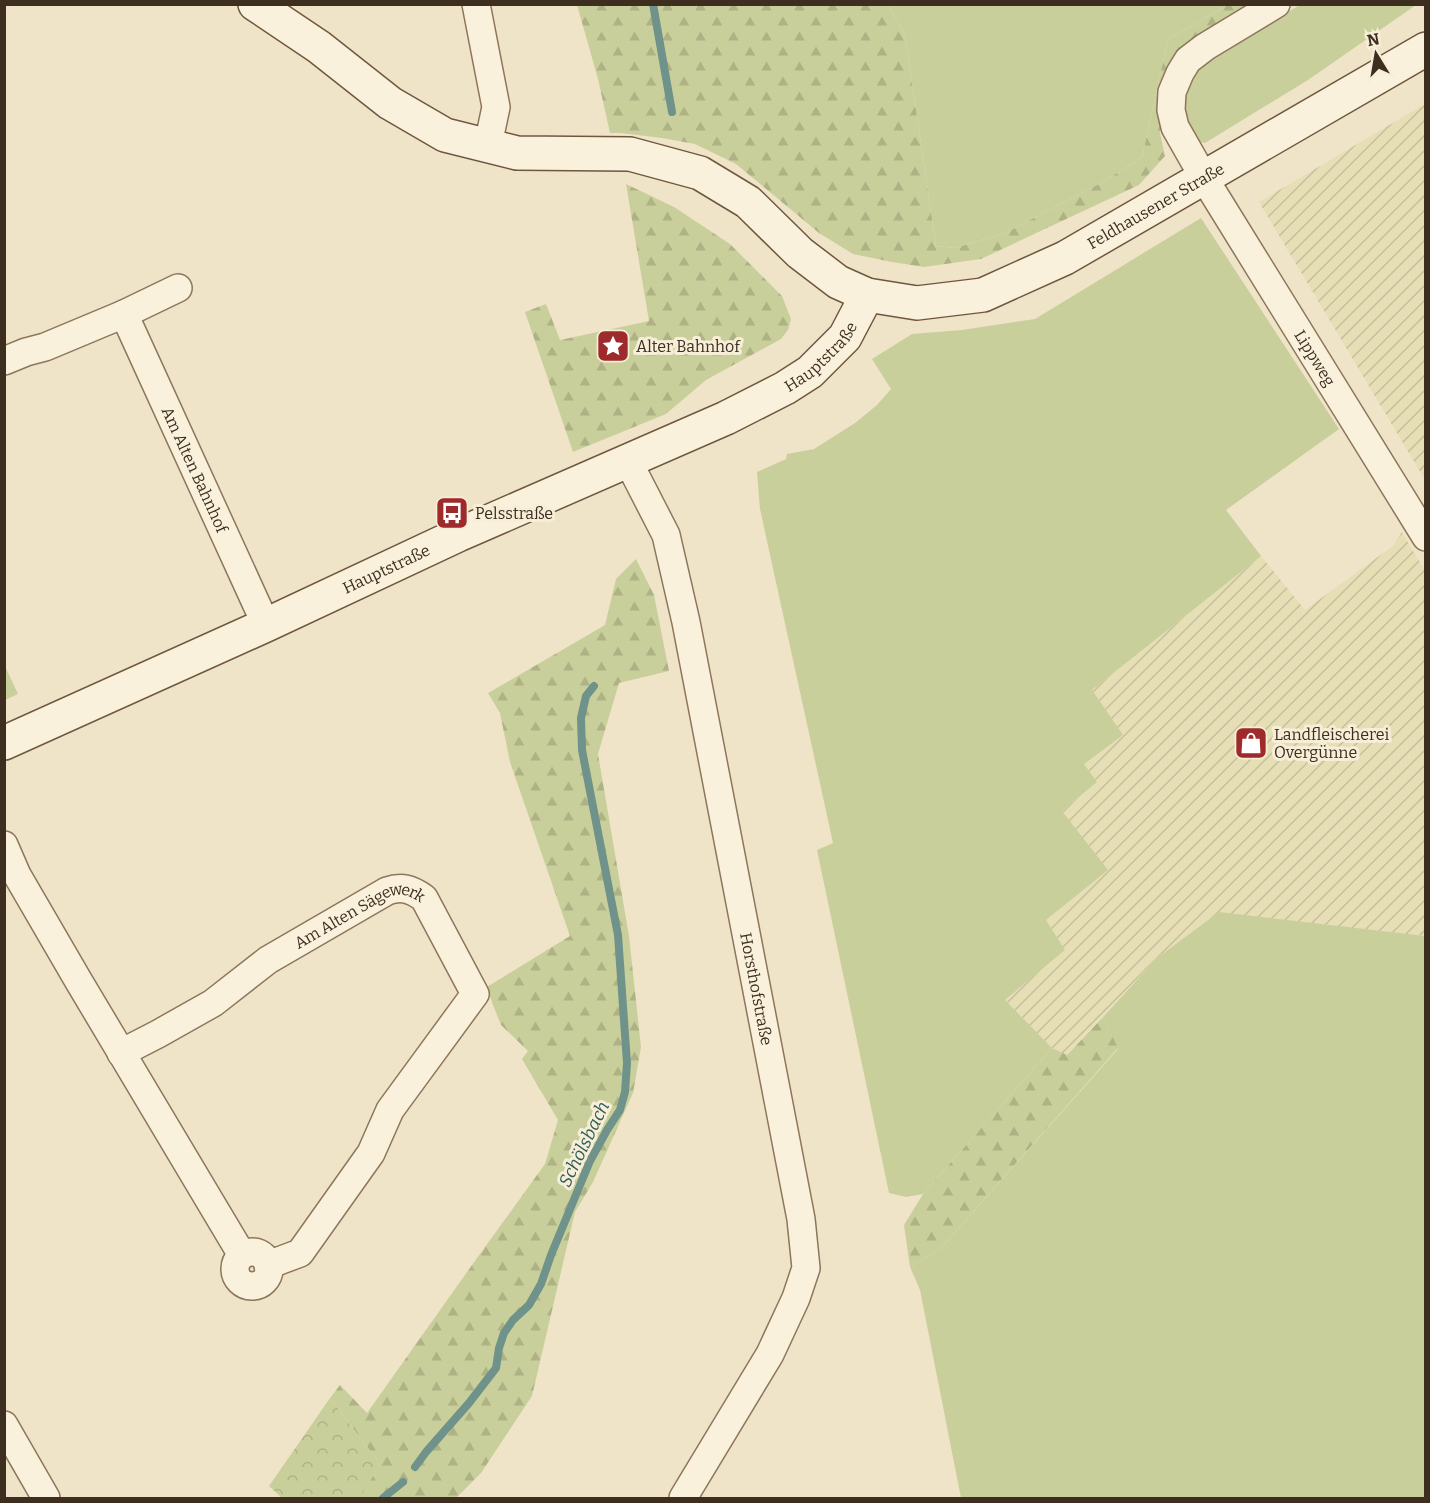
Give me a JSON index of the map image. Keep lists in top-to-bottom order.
{
  "streets": {
    "main road": ["Feldhausener Straße", "Hauptstraße"],
    "street": [
      "Lippweg",
      "Am Alten Bahnhof",
      "Am Alten Sägewerk",
      "Horsthofstraße"
    ]
  },
  "crossings": [
    ["Feldhausener Straße", "Hauptstraße"],
    ["Feldhausener Straße", "Lippweg"],
    ["Hauptstraße", "Am Alten Bahnhof"],
    ["Hauptstraße", "Horsthofstraße"]
  ],
  "water": ["Schölsbach"],
  "places": {
    "place": ["Alter Bahnhof"],
    "bus stop": ["Pelsstraße"],
    "shop": ["Landfleischerei Overgünne"]
  },
  "north": "top"
}
